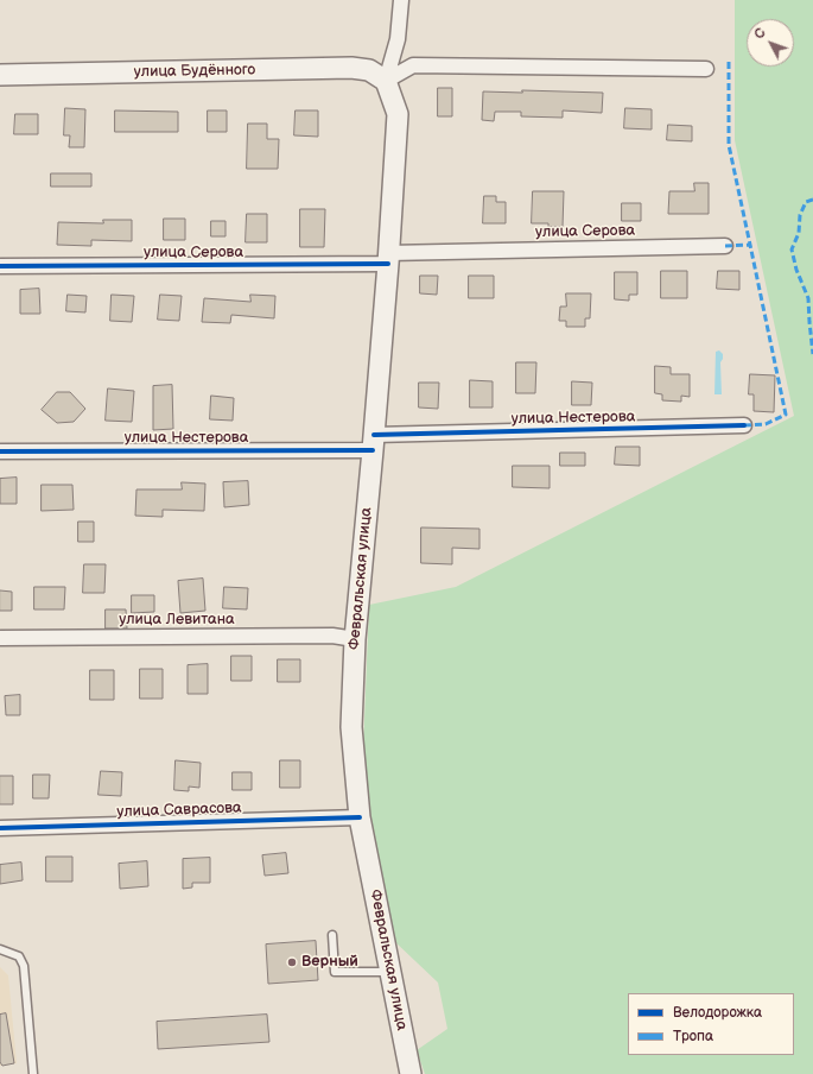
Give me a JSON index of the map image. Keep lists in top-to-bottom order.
{
  "streets": {
    "main road": ["улица Будённого", "Февральская улица"],
    "street": [
      "улица Серова",
      "улица Нестерова",
      "улица Левитана",
      "улица Саврасова"
    ]
  },
  "crossings": [
    ["улица Будённого", "Февральская улица"],
    ["улица Серова", "Февральская улица"],
    ["улица Нестерова", "Февральская улица"],
    ["Февральская улица", "улица Левитана"],
    ["Февральская улица", "улица Саврасова"]
  ],
  "places": ["Верный"],
  "legend": ["Велодорожка", "Тропа"],
  "north": "top left"
}
